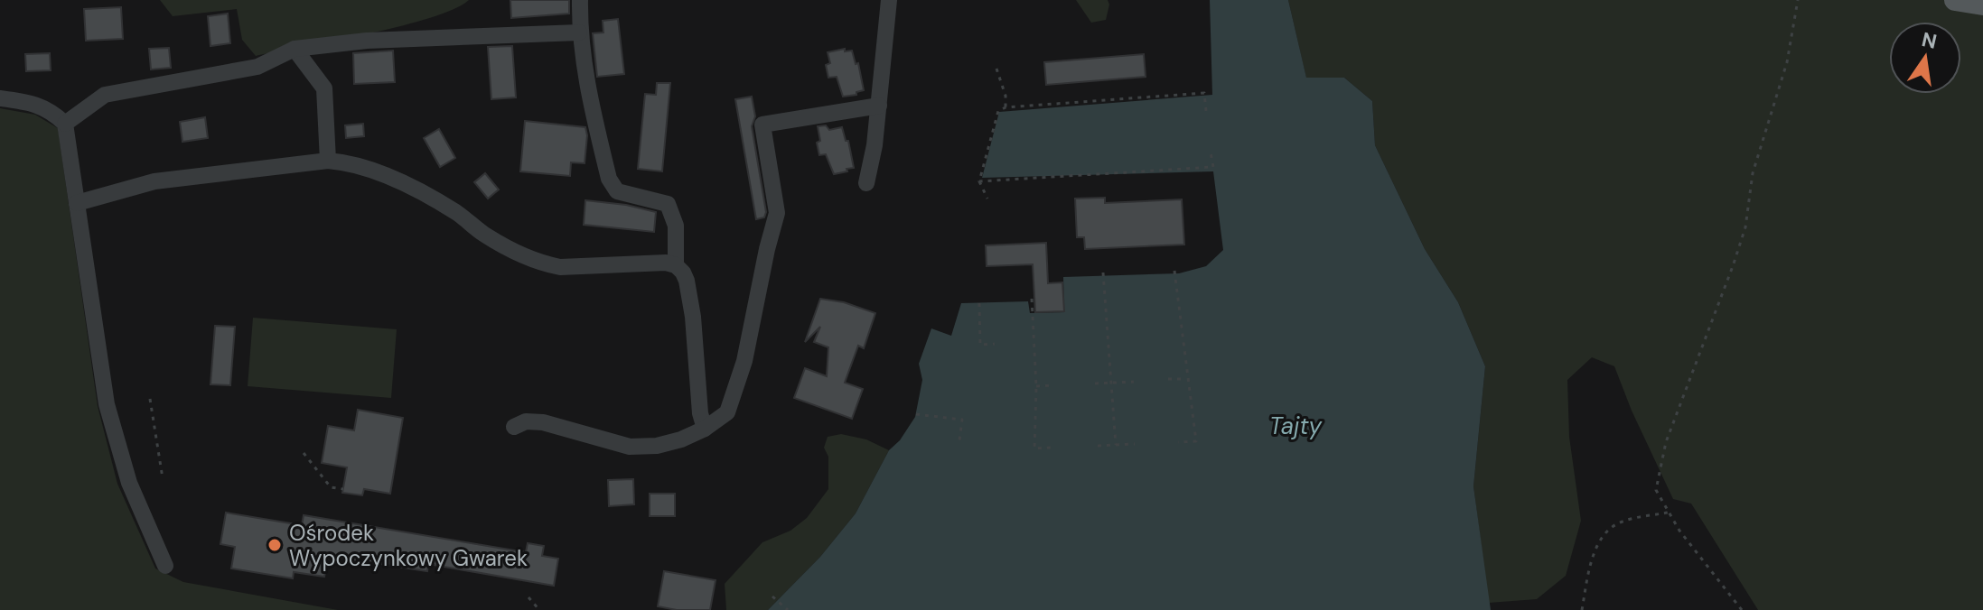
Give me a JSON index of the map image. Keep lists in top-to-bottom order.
{
  "water": ["Tajty"],
  "places": ["Ośrodek Wypoczynkowy Gwarek"],
  "north": "top"
}
